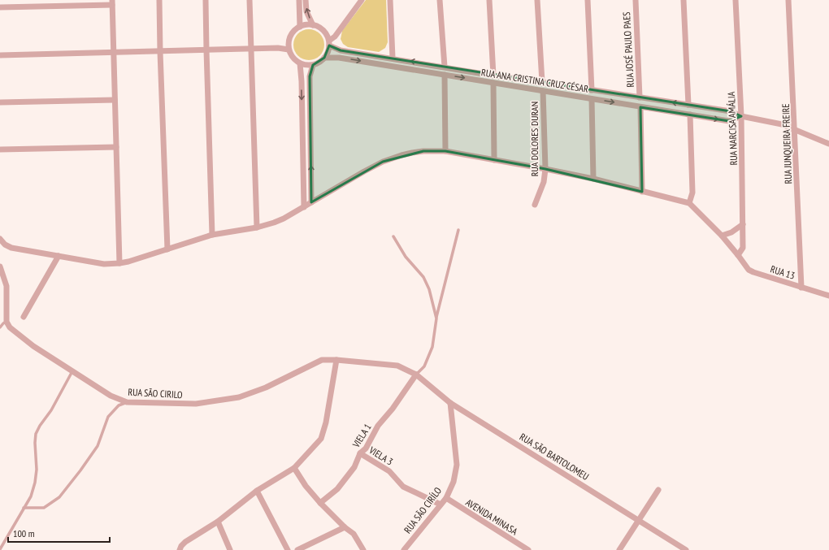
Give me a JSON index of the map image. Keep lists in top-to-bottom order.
{
  "streets": {
    "street": [
      "RUA JOSÉ PAULO PAES",
      "RUA ANA CRISTINA CRUZ CÉSAR",
      "RUA NARCISA AMÁLIA",
      "RUA DOLORES DURAN",
      "RUA JUNQUEIRA FREIRE",
      "RUA 13",
      "RUA SÃO CIRILO",
      "VIELA 1",
      "VIELA 3",
      "RUA SÃO BARTOLOMEU",
      "RUA SÃO CIRÍLO",
      "AVENIDA MINASA"
    ]
  },
  "crossings": [
    ["RUA JOSÉ PAULO PAES", "RUA ANA CRISTINA CRUZ CÉSAR"],
    ["RUA ANA CRISTINA CRUZ CÉSAR", "RUA NARCISA AMÁLIA"],
    ["RUA ANA CRISTINA CRUZ CÉSAR", "RUA DOLORES DURAN"],
    ["RUA ANA CRISTINA CRUZ CÉSAR", "RUA JUNQUEIRA FREIRE"],
    ["RUA NARCISA AMÁLIA", "RUA 13"],
    ["RUA JUNQUEIRA FREIRE", "RUA 13"],
    ["RUA SÃO CIRILO", "VIELA 1"],
    ["RUA SÃO CIRILO", "RUA SÃO BARTOLOMEU"],
    ["VIELA 1", "VIELA 3"],
    ["VIELA 1", "RUA SÃO BARTOLOMEU"],
    ["VIELA 3", "RUA SÃO CIRÍLO"],
    ["RUA SÃO BARTOLOMEU", "RUA SÃO CIRÍLO"],
    ["RUA SÃO CIRÍLO", "AVENIDA MINASA"]
  ],
  "scale_bar": "100 m"
}
